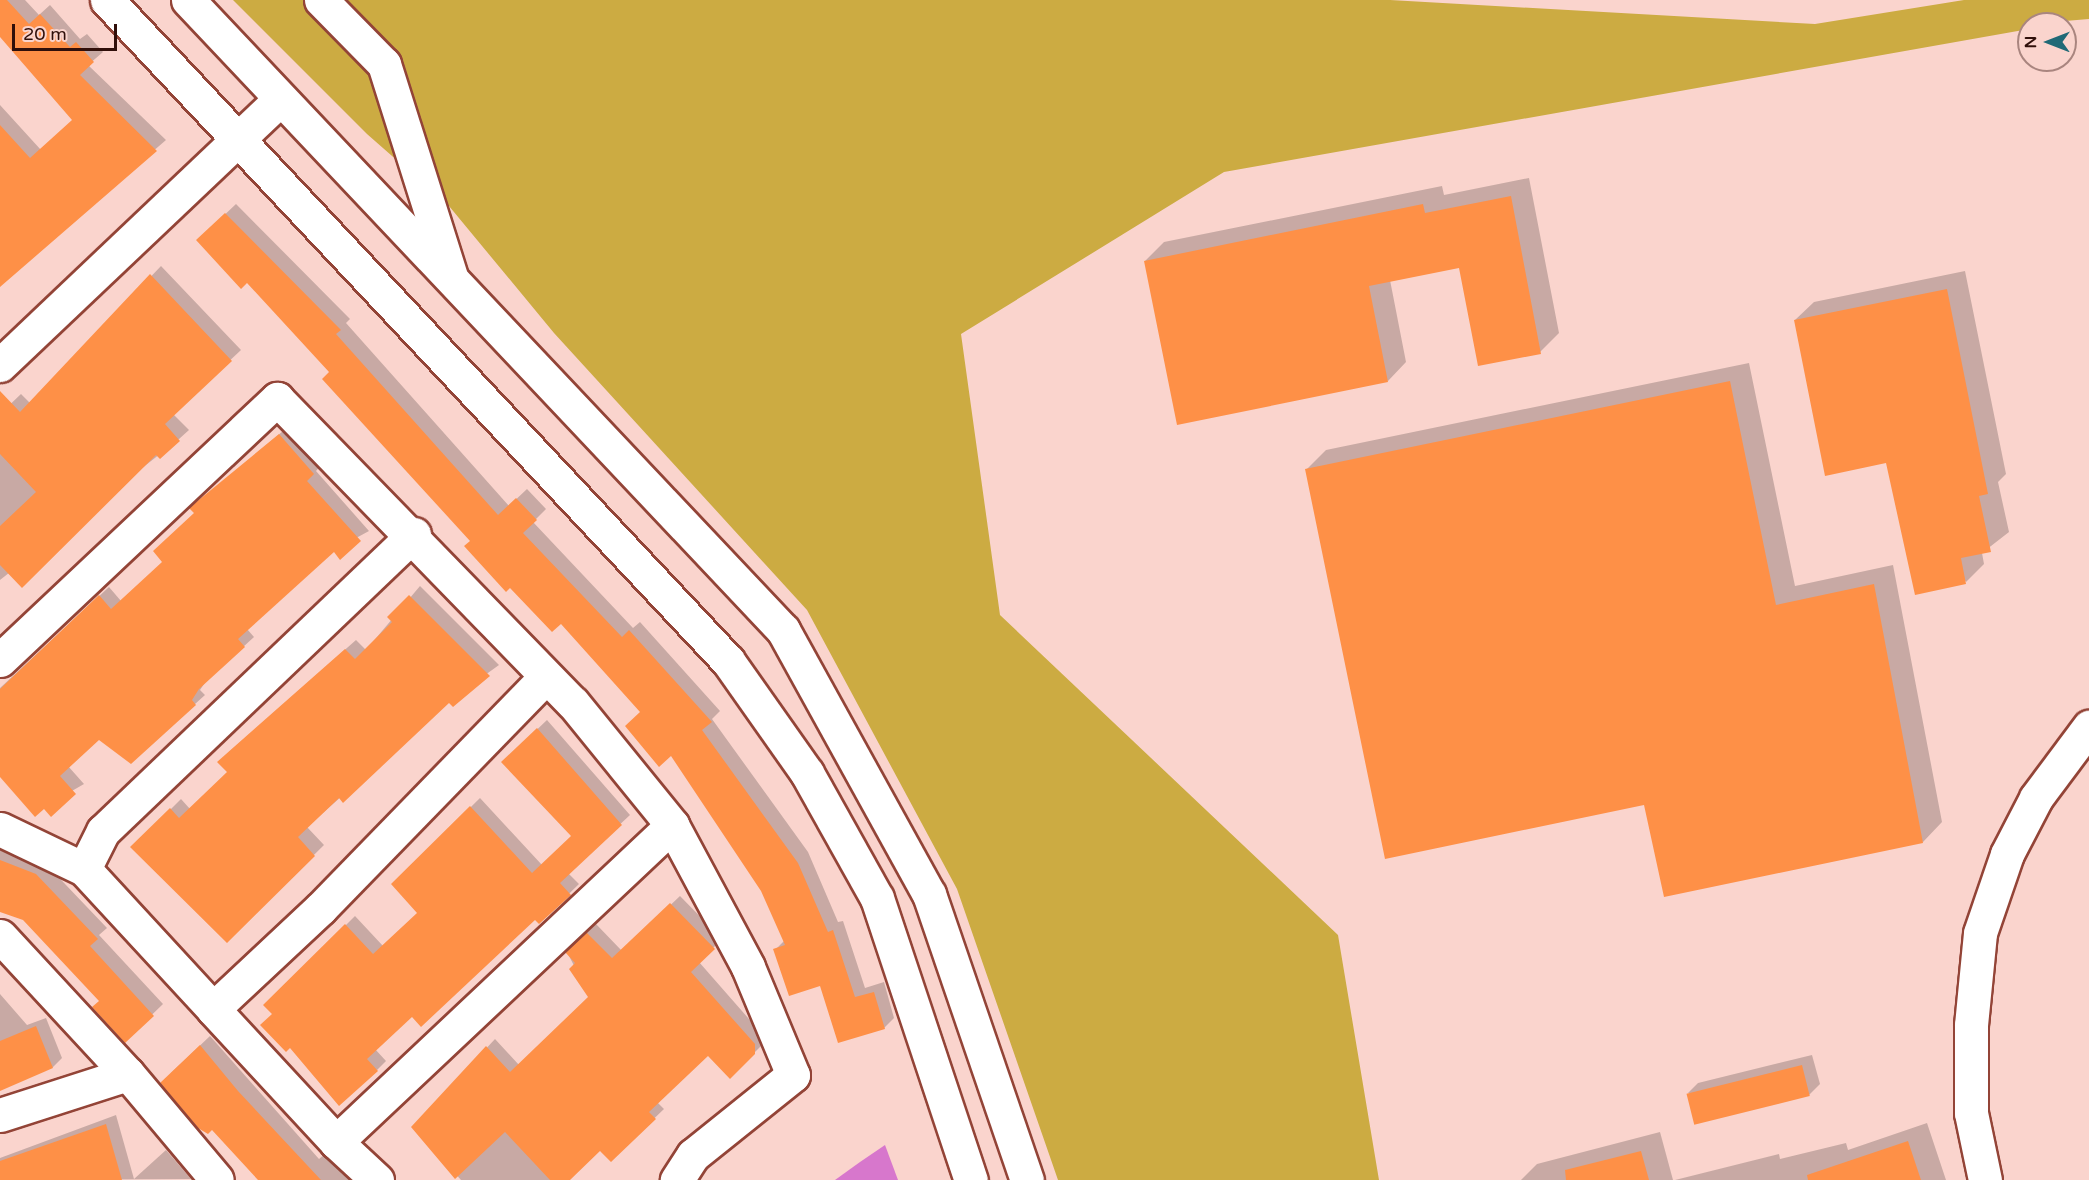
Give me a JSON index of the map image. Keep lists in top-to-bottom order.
{
  "scale_bar": "20 m",
  "north": "left"
}
